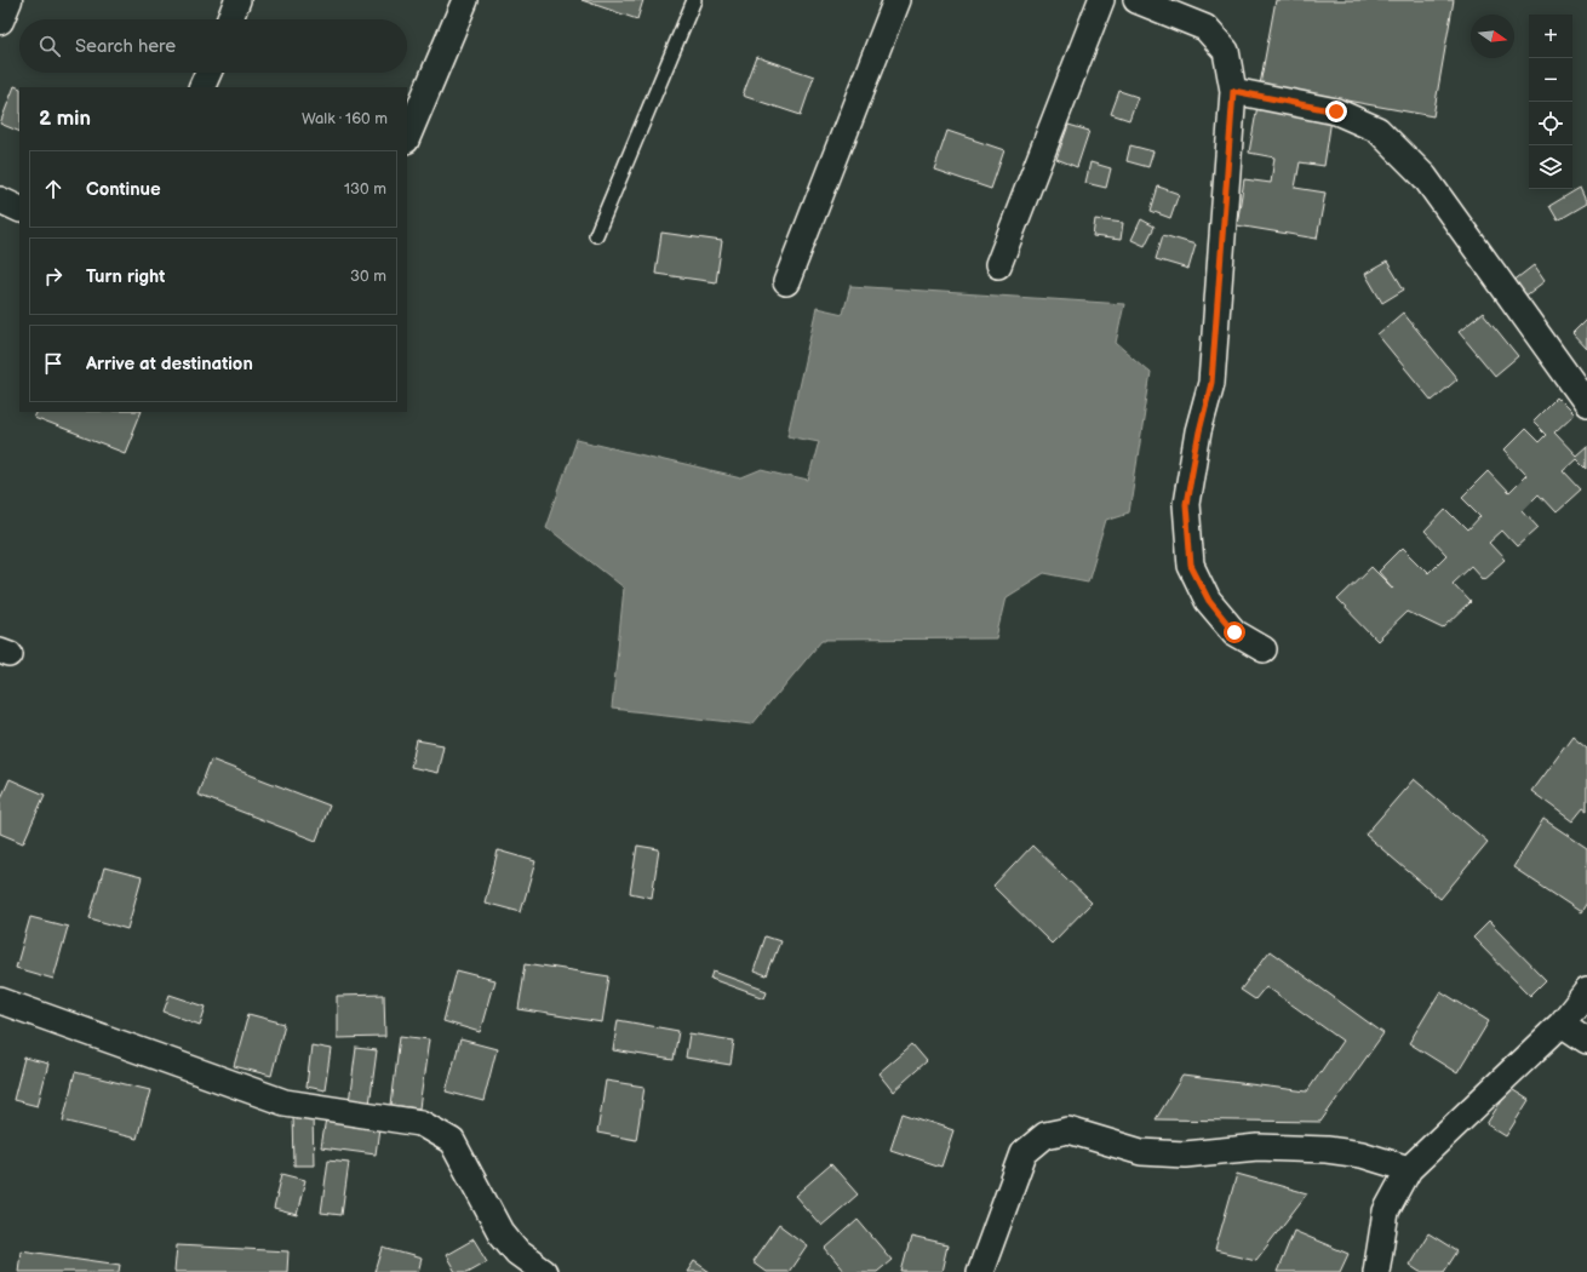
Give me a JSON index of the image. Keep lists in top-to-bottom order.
{
  "north": "right",
  "page": {
    "map_buttons": ["+", "−"],
    "search": "Search here",
    "heading": ["2 min", "Walk · 160 m"],
    "list": [
      ["Continue", "130 m"],
      ["Turn right", "30 m"],
      "Arrive at destination"
    ]
  }
}
